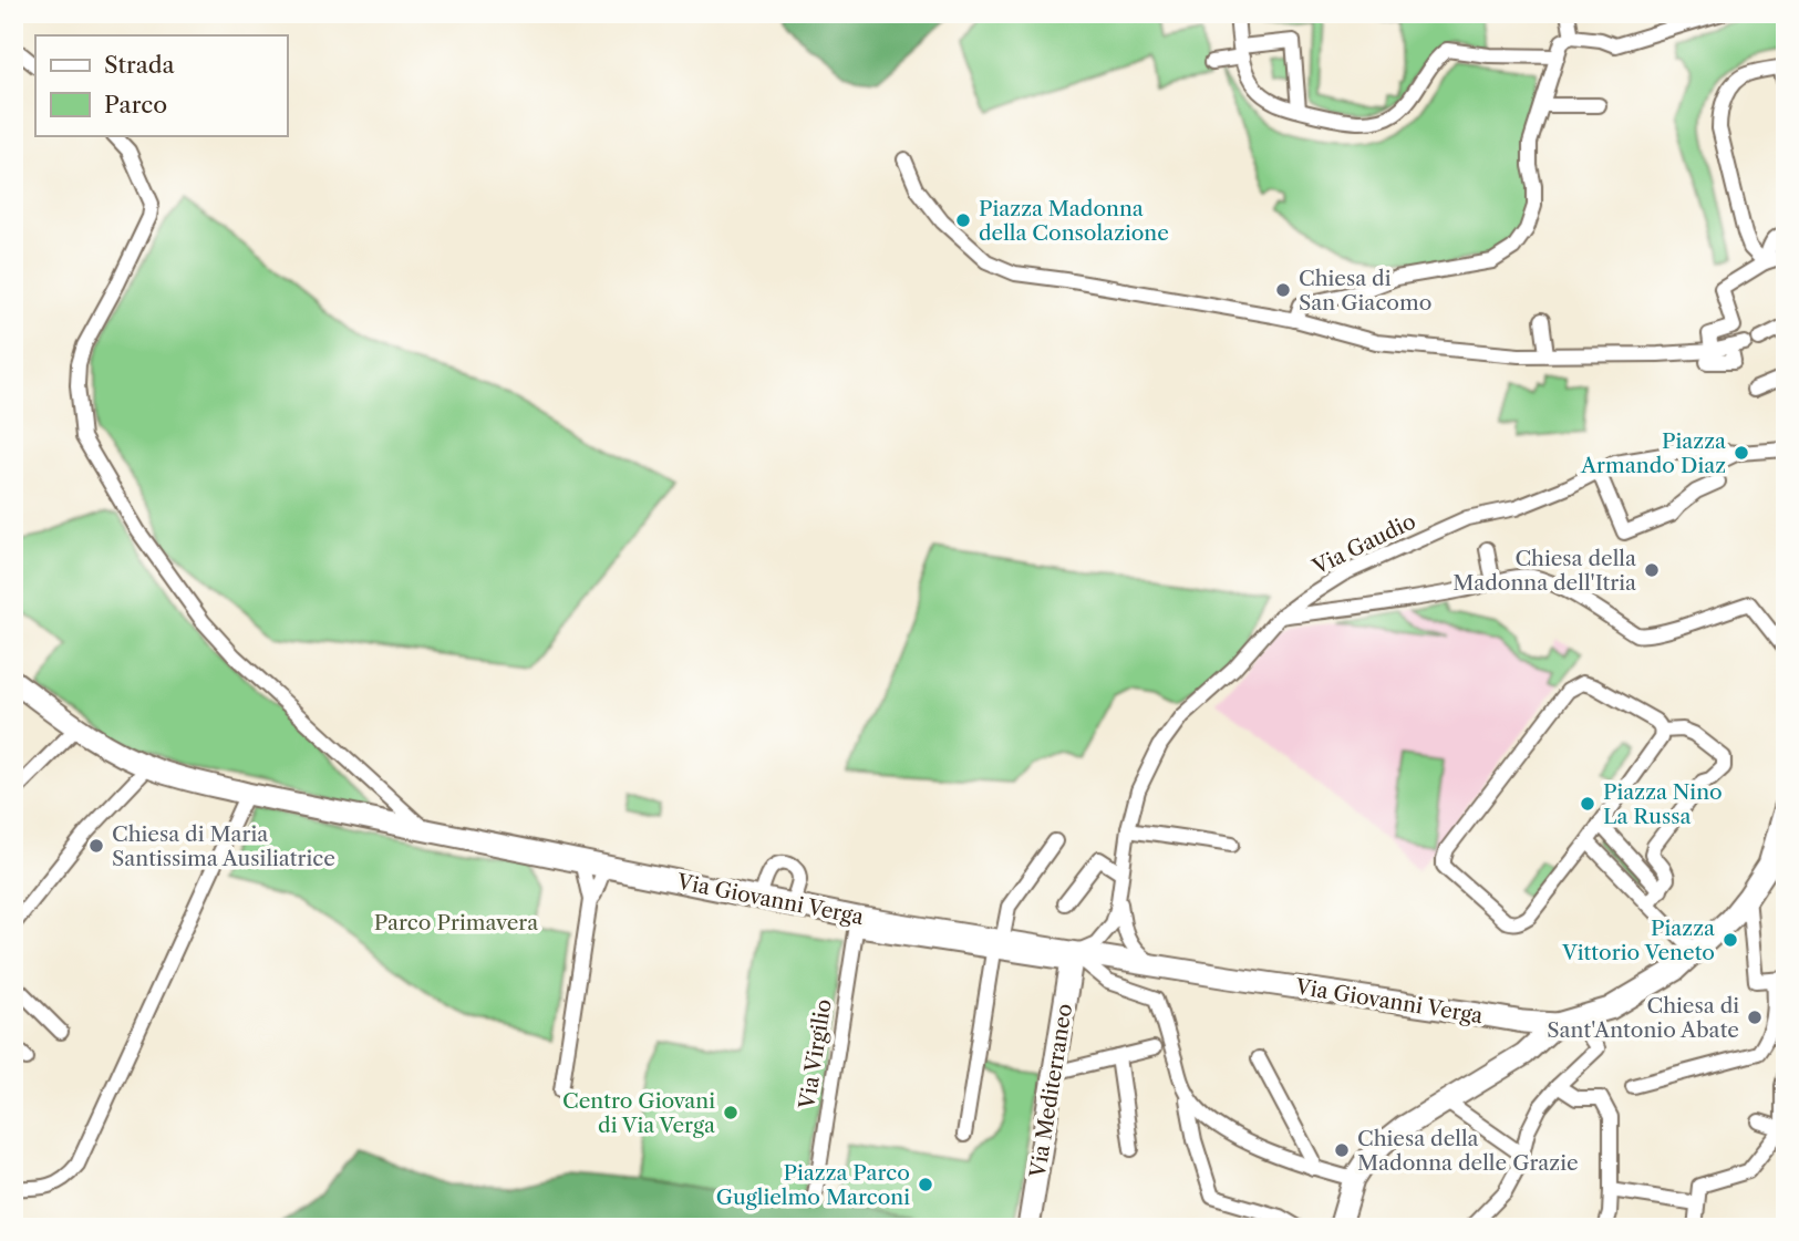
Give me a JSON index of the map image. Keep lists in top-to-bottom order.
{
  "streets": {
    "street": [
      "Via Gaudio",
      "Via Giovanni Verga",
      "Via Virgilio",
      "Via Mediterraneo"
    ]
  },
  "crossings": [
    ["Via Giovanni Verga", "Via Virgilio"],
    ["Via Giovanni Verga", "Via Mediterraneo"]
  ],
  "parks": ["Parco Primavera"],
  "places": [
    "Piazza Madonna della Consolazione",
    "Chiesa di San Giacomo",
    "Piazza Armando Diaz",
    "Chiesa della Madonna dell'Itria",
    "Piazza Nino La Russa",
    "Chiesa di Maria Santissima Ausiliatrice",
    "Piazza Vittorio Veneto",
    "Chiesa di Sant'Antonio Abate",
    "Centro Giovani di Via Verga",
    "Chiesa della Madonna delle Grazie",
    "Piazza Parco Guglielmo Marconi"
  ],
  "legend": ["Strada", "Parco"]
}
